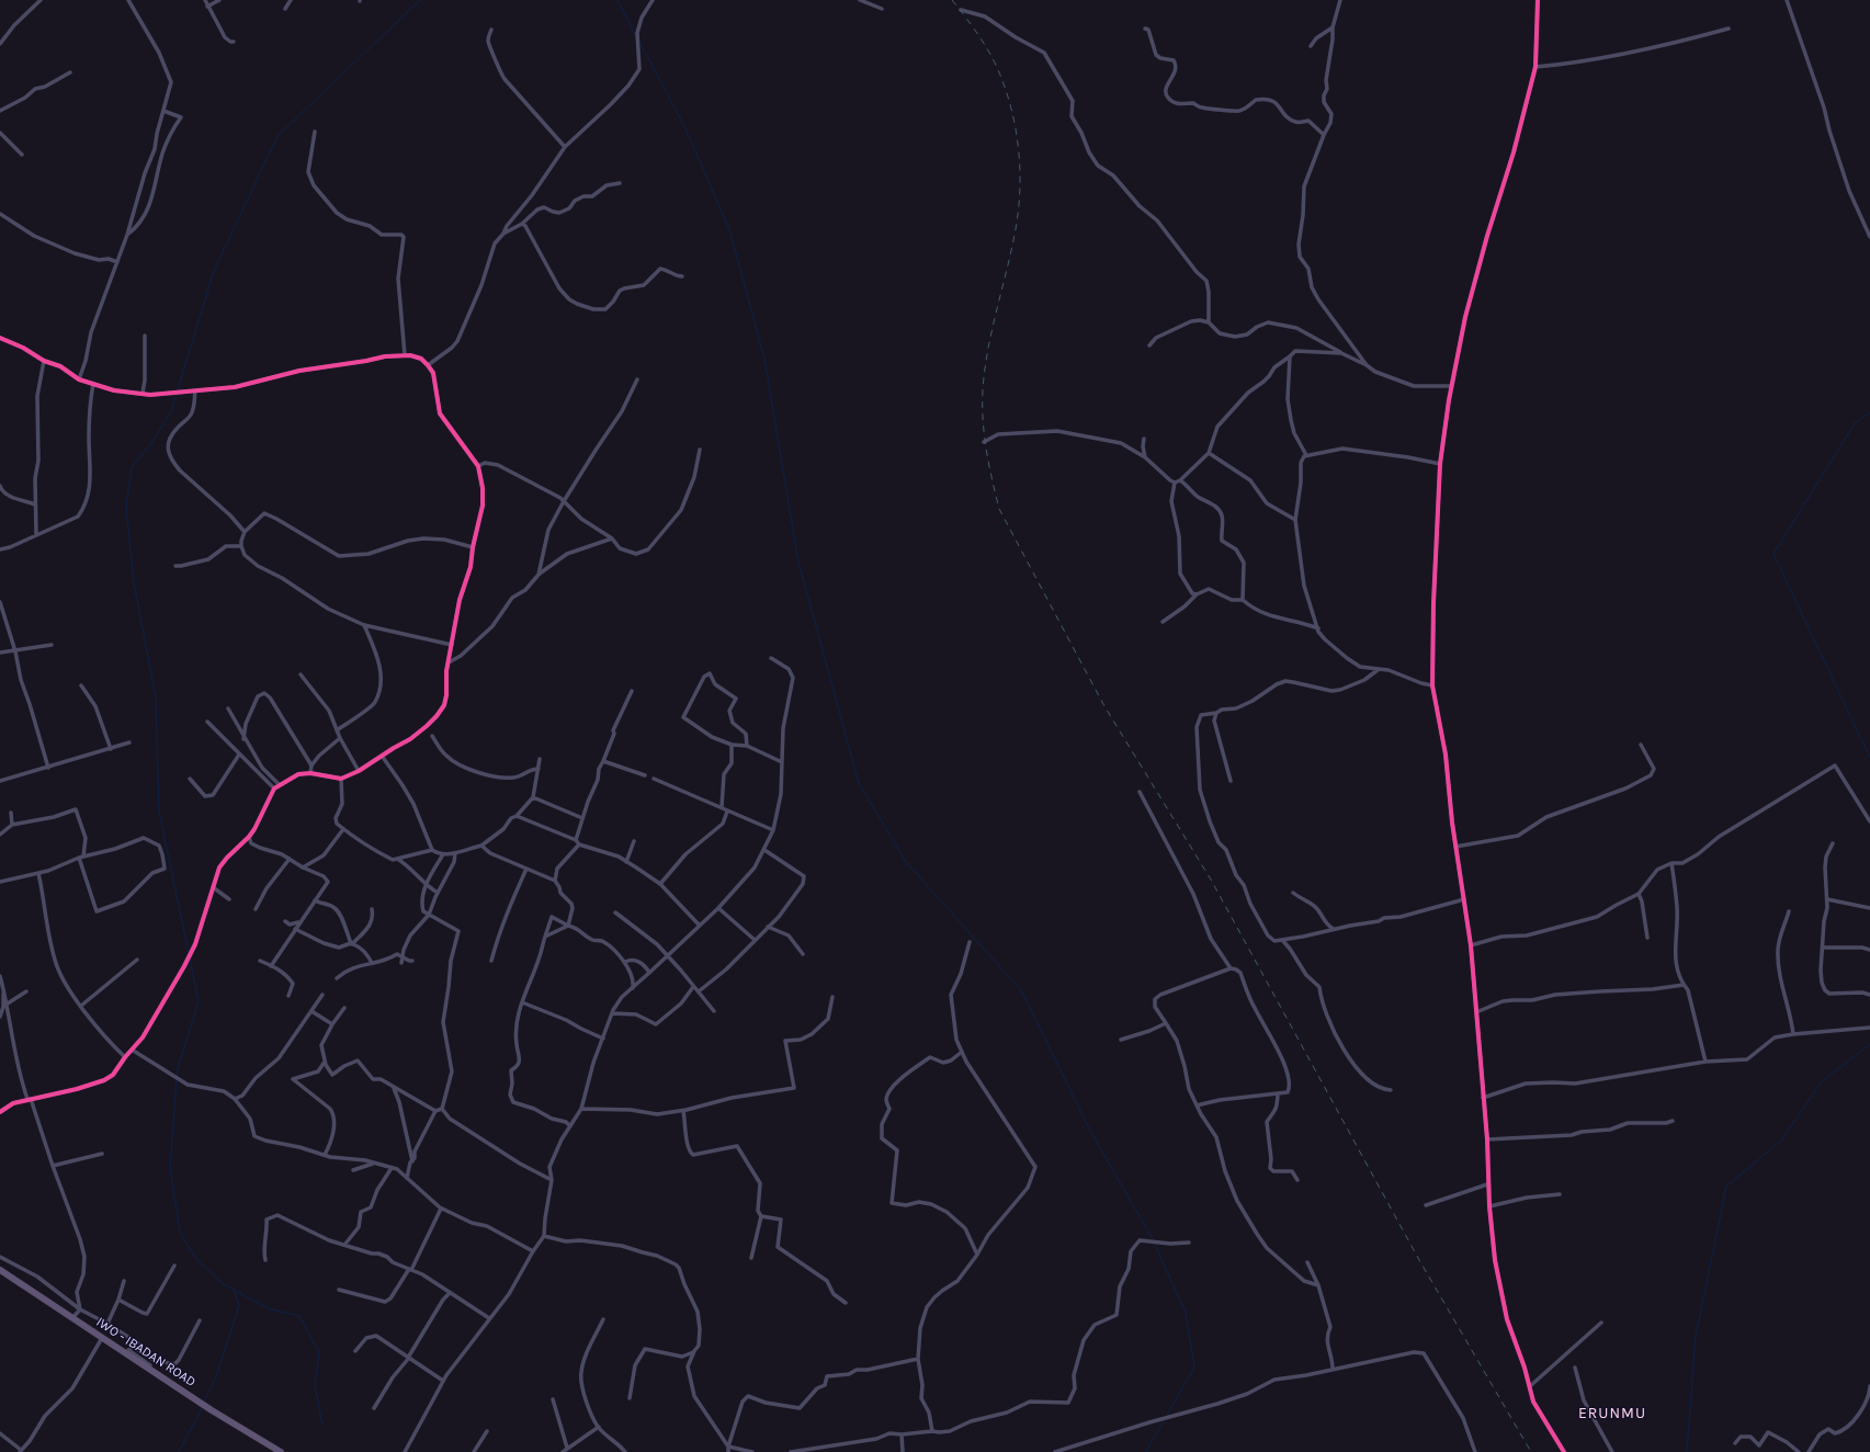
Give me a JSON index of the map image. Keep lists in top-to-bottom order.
{
  "streets": {
    "main road": ["IWO - IBADAN ROAD"]
  },
  "districts": ["ERUNMU"]
}
